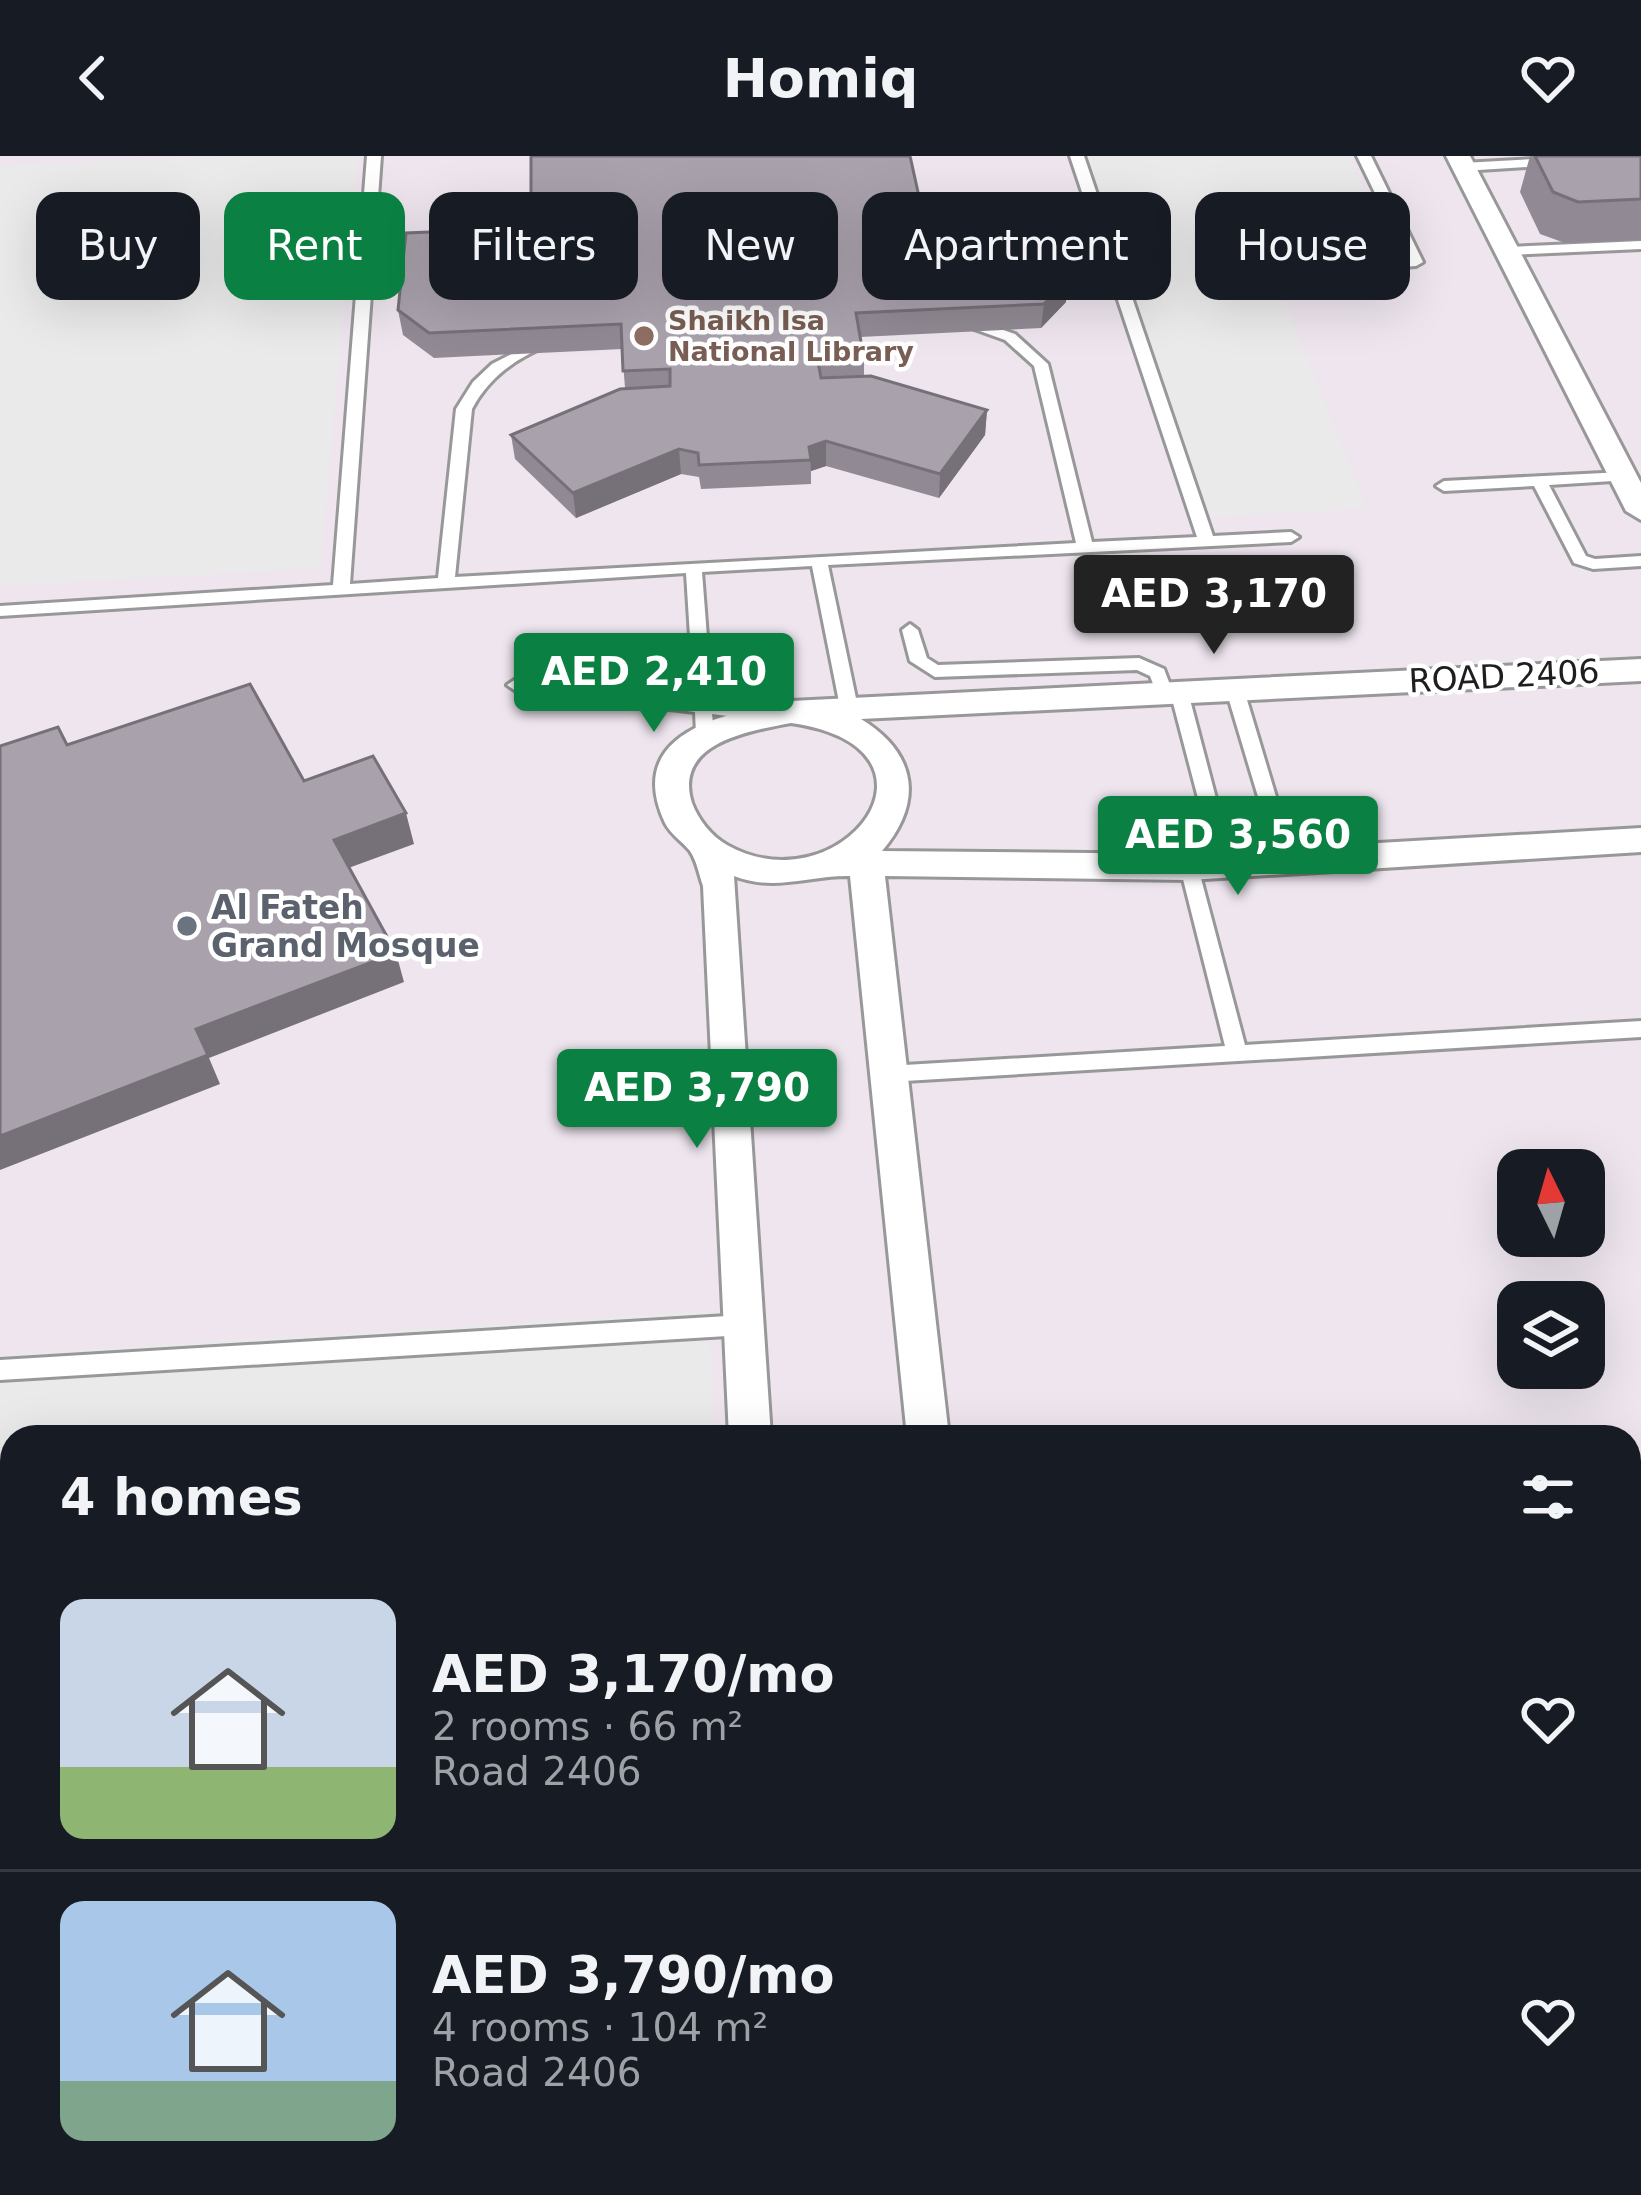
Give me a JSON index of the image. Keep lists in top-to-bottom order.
{
  "streets": {
    "street": ["ROAD 2406"]
  },
  "places": ["Shaikh Isa National Library", "Al Fateh Grand Mosque"],
  "north": "top",
  "page": {
    "header": "Homiq",
    "chip": [
      "Buy",
      "Rent",
      "Filters",
      "New",
      "Apartment",
      "House"
    ],
    "price": [
      "AED 3,170",
      "AED 2,410",
      "AED 3,560",
      "AED 3,790"
    ],
    "heading": "4 homes",
    "list": [
      {
        "name": "AED 3,170/mo",
        "note": "2 rooms · 66 m² · Road 2406"
      },
      {
        "name": "AED 3,790/mo",
        "note": "4 rooms · 104 m² · Road 2406"
      }
    ]
  }
}
